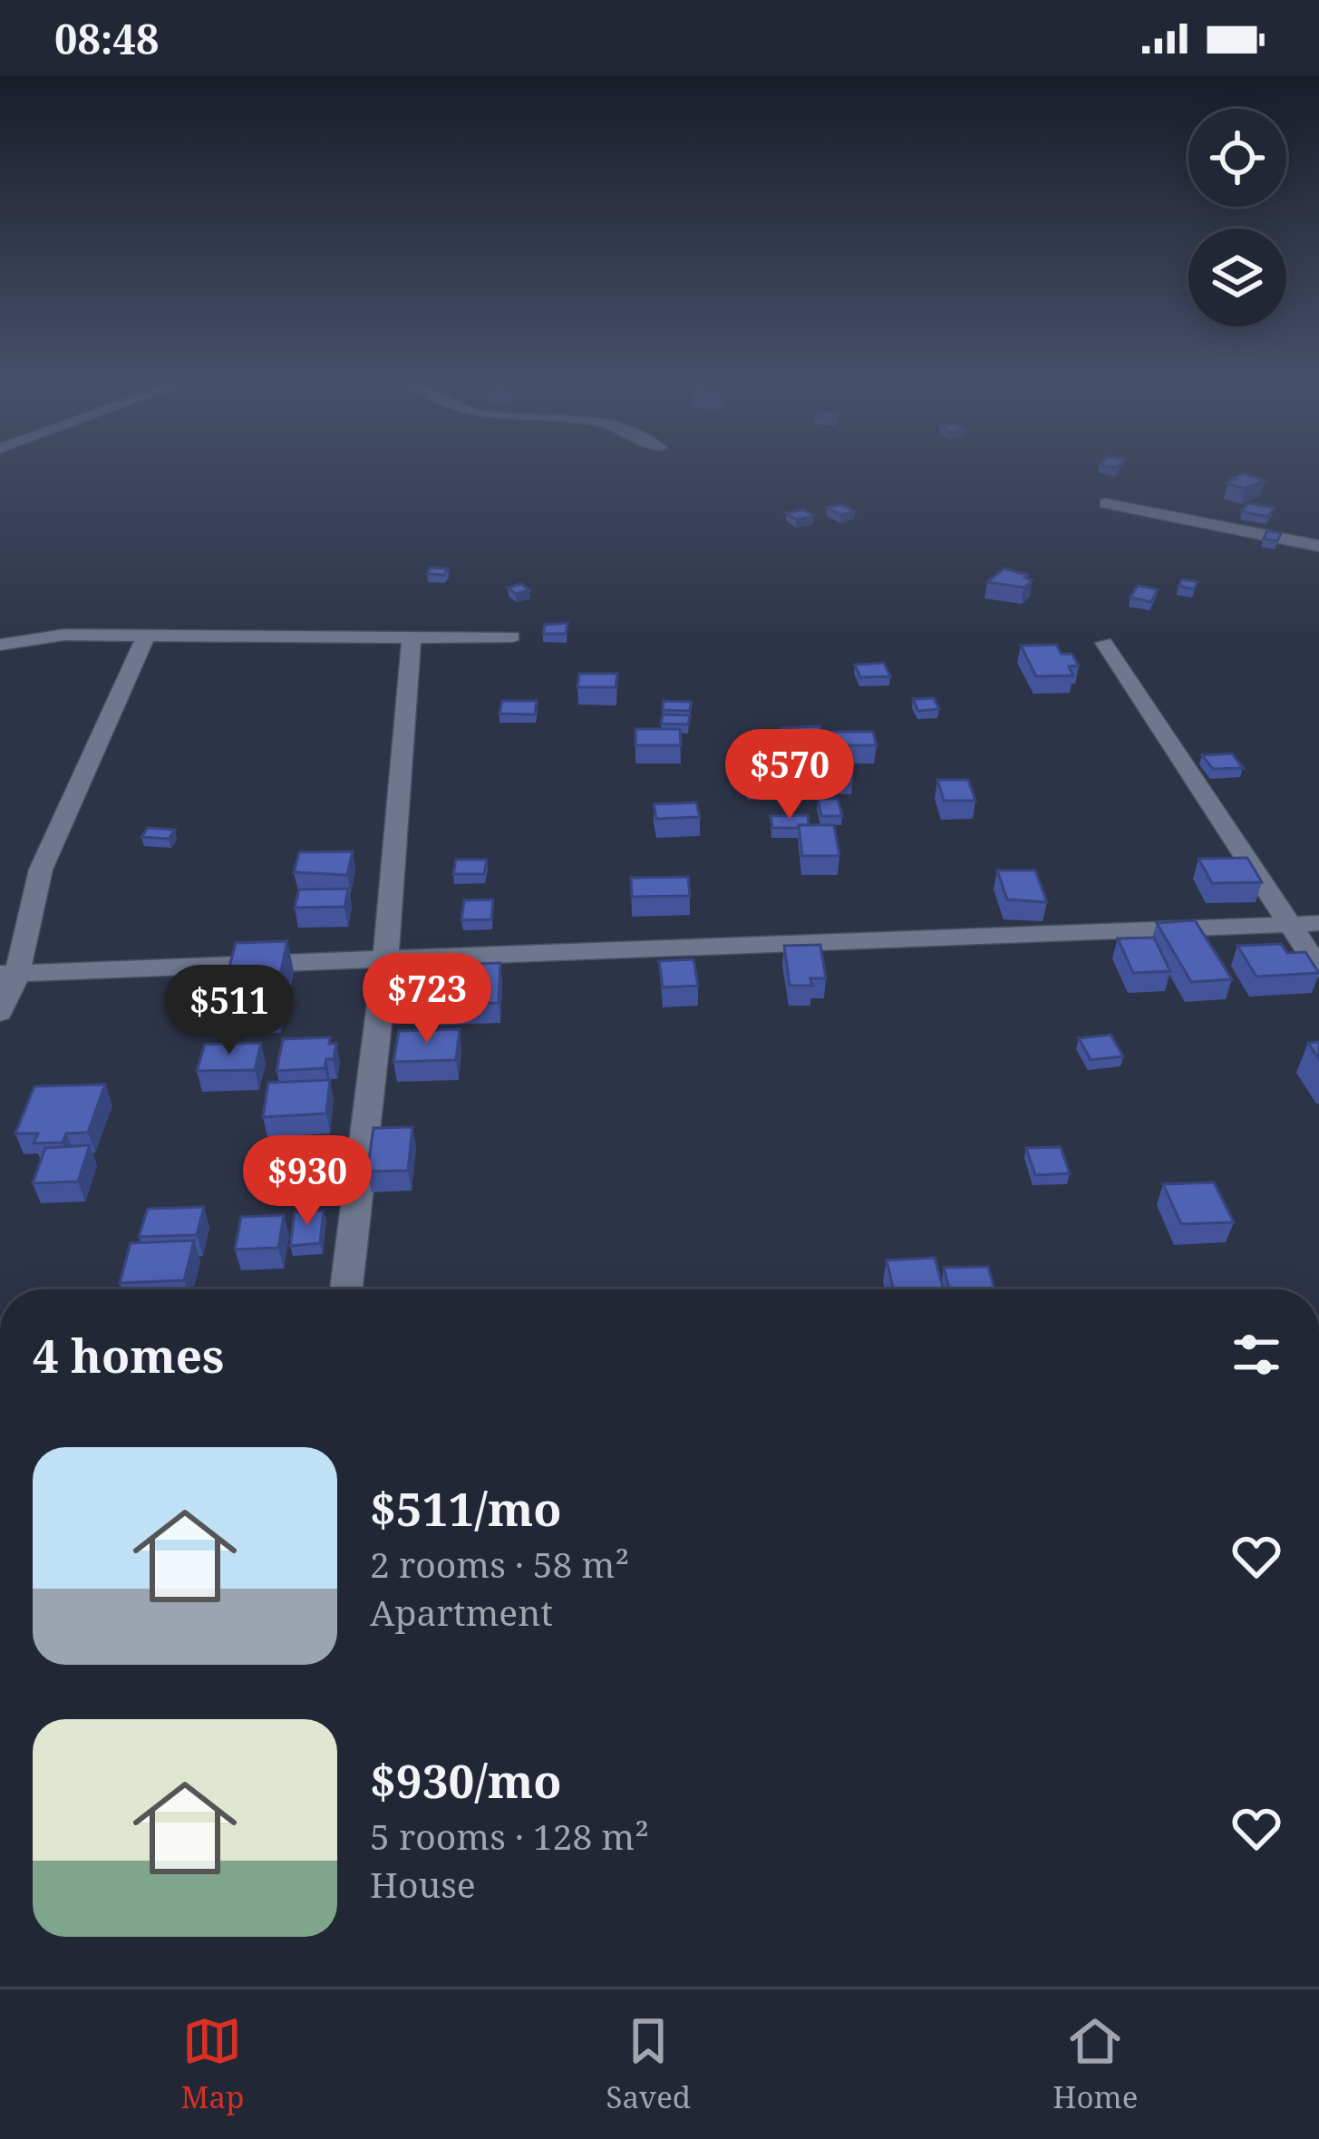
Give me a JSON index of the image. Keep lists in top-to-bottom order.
{
  "page": {
    "status": "08:48",
    "price": [
      "$570",
      "$723",
      "$511",
      "$930"
    ],
    "heading": "4 homes",
    "list": [
      {
        "name": "$511/mo",
        "note": "2 rooms · 58 m² · Apartment"
      },
      {
        "name": "$930/mo",
        "note": "5 rooms · 128 m² · House"
      }
    ],
    "tabs": ["Map", "Saved", "Home"]
  }
}
